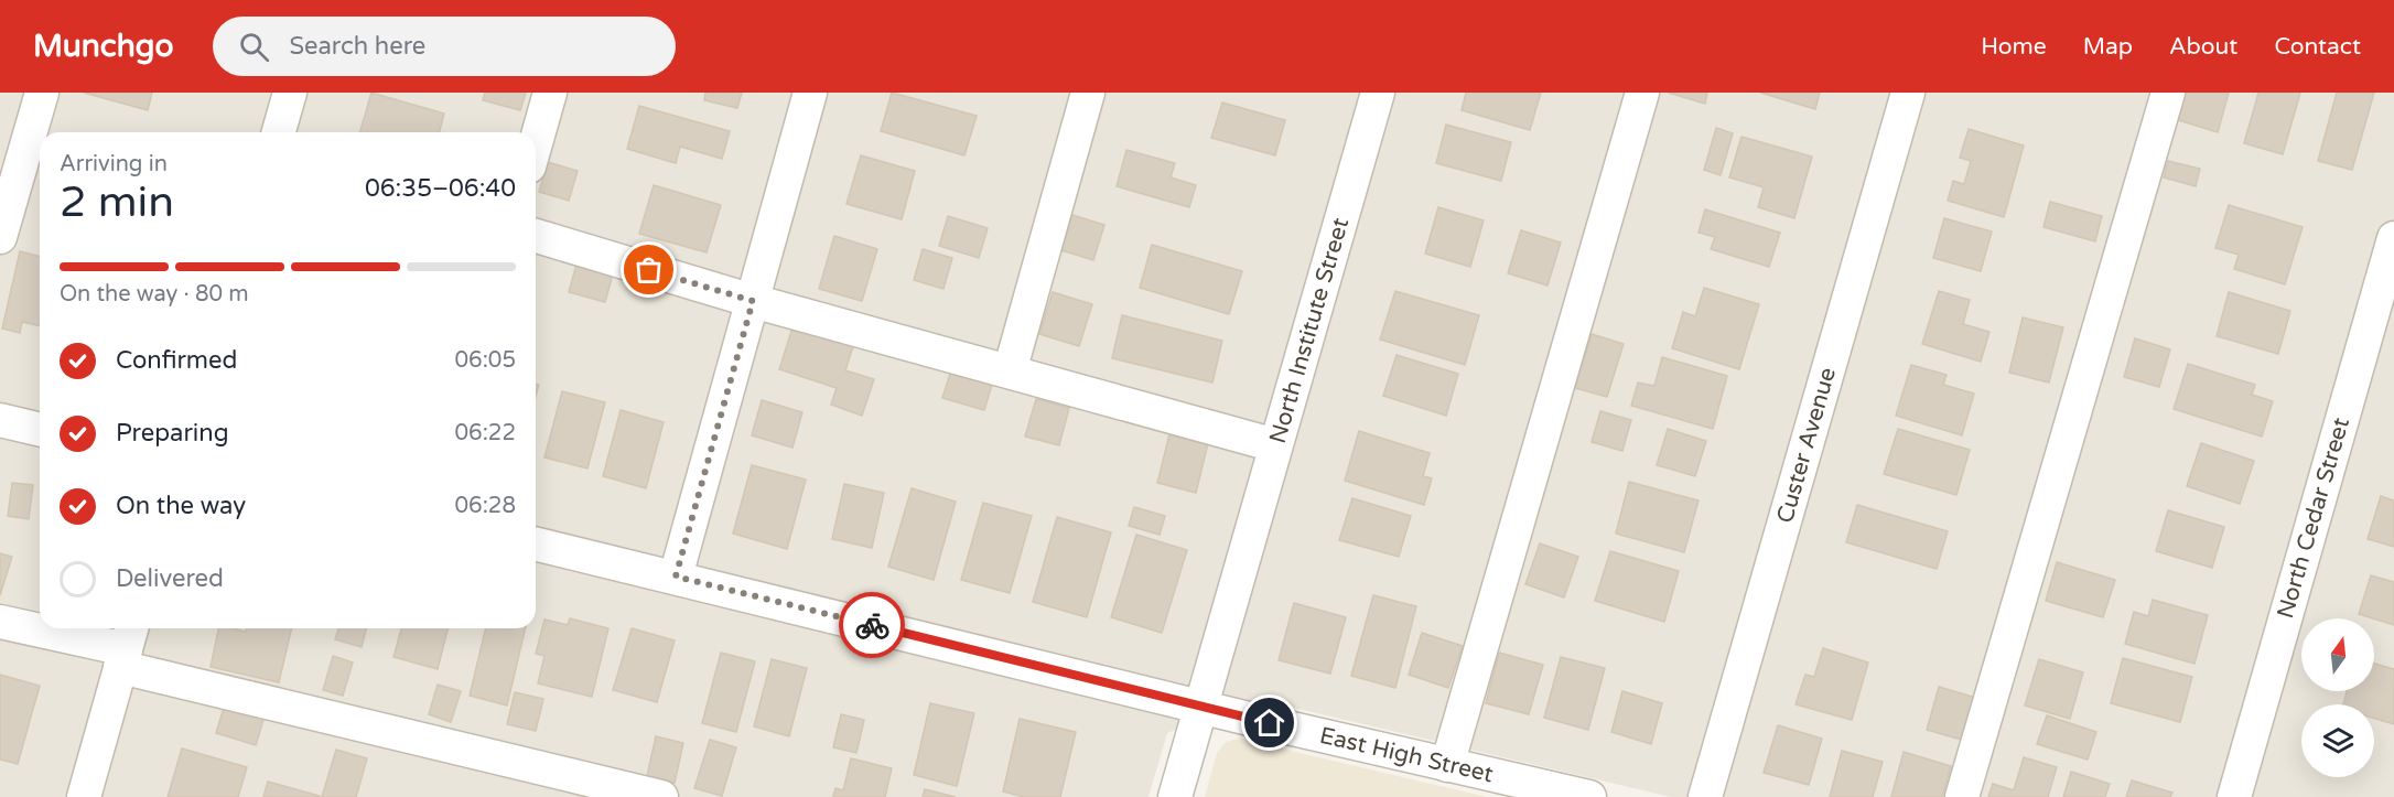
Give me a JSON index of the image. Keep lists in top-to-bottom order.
{
  "streets": {
    "street": [
      "North Institute Street",
      "Custer Avenue",
      "North Cedar Street",
      "East High Street"
    ]
  },
  "crossings": [
    ["North Institute Street", "East High Street"]
  ],
  "north": "top",
  "page": {
    "header": "Munchgo",
    "search": "Search here",
    "nav": [
      "Home",
      "Map",
      "About",
      "Contact"
    ],
    "heading": ["2 min", "Arriving in", "06:35–06:40"],
    "bar": "On the way · 80 m",
    "list": [
      ["Confirmed", "06:05"],
      ["Preparing", "06:22"],
      ["On the way", "06:28"],
      "Delivered"
    ]
  }
}
